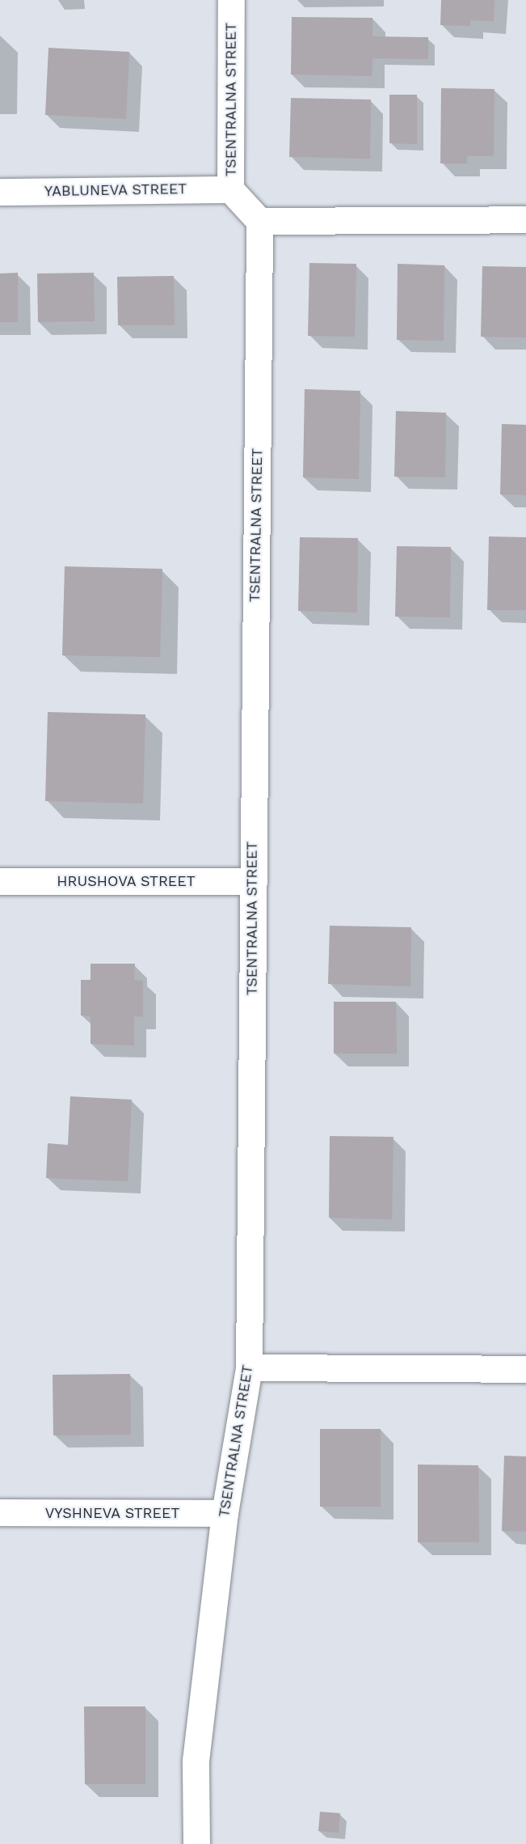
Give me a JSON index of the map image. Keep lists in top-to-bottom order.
{
  "streets": {
    "street": [
      "TSENTRALNA STREET",
      "YABLUNEVA STREET",
      "HRUSHOVA STREET",
      "VYSHNEVA STREET"
    ]
  },
  "crossings": [
    ["TSENTRALNA STREET", "YABLUNEVA STREET"],
    ["TSENTRALNA STREET", "HRUSHOVA STREET"],
    ["TSENTRALNA STREET", "VYSHNEVA STREET"]
  ]
}
